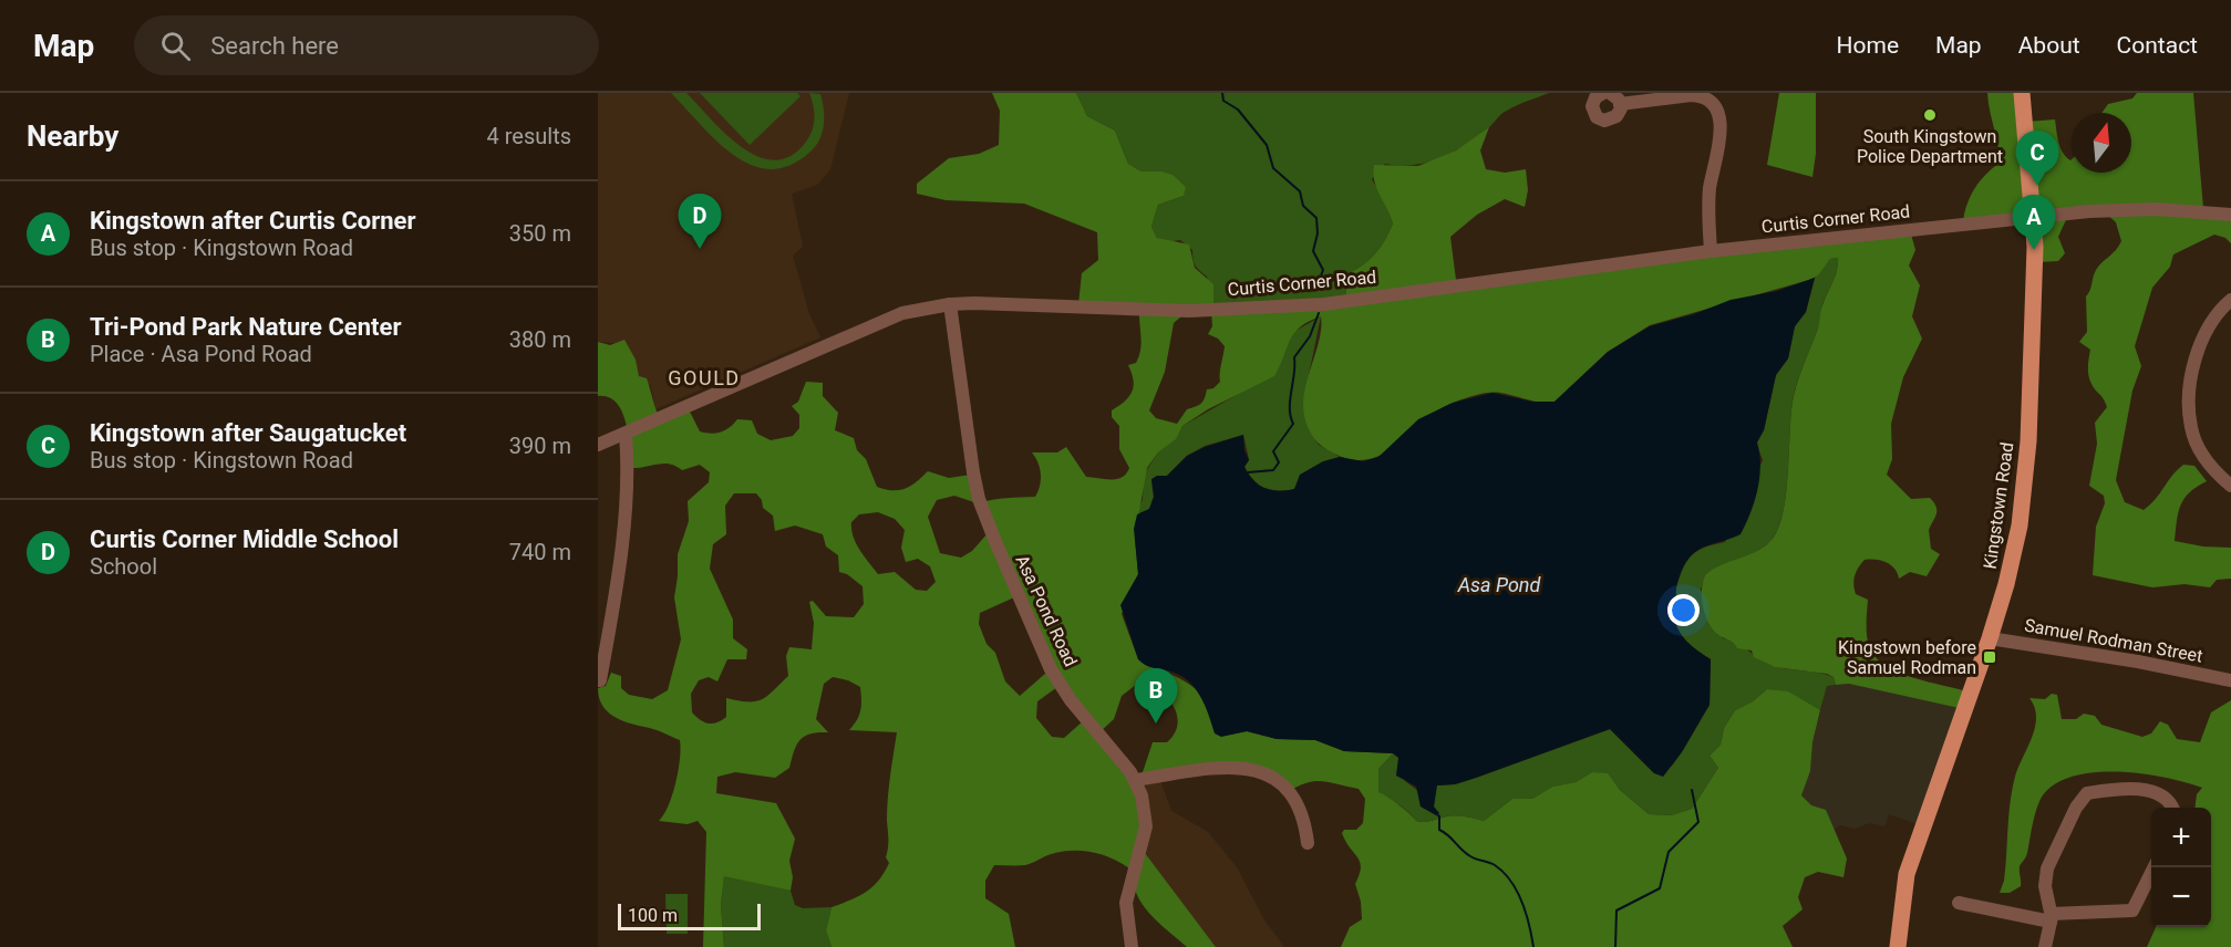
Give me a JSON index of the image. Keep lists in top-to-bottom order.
{
  "streets": {
    "main road": ["Kingstown Road"],
    "street": ["Curtis Corner Road", "Asa Pond Road", "Samuel Rodman Street"]
  },
  "crossings": [
    ["Curtis Corner Road", "Kingstown Road"],
    ["Curtis Corner Road", "Asa Pond Road"],
    ["Kingstown Road", "Samuel Rodman Street"]
  ],
  "districts": ["GOULD"],
  "water": ["Asa Pond"],
  "places": {
    "other": ["South Kingstown Police Department"],
    "transit": ["Kingstown before Samuel Rodman"]
  },
  "scale_bar": "100 m",
  "north": "top",
  "page": {
    "header": "Map",
    "search": "Search here",
    "nav": [
      "Home",
      "Map",
      "About",
      "Contact"
    ],
    "heading": ["Nearby", "4 results"],
    "pins": [
      "C",
      "D",
      "A",
      "B"
    ],
    "list": [
      {
        "mark": "A",
        "name": "Kingstown after Curtis Corner",
        "note": "Bus stop · Kingstown Road",
        "value": "350 m"
      },
      {
        "mark": "B",
        "name": "Tri-Pond Park Nature Center",
        "note": "Place · Asa Pond Road",
        "value": "380 m"
      },
      {
        "mark": "C",
        "name": "Kingstown after Saugatucket",
        "note": "Bus stop · Kingstown Road",
        "value": "390 m"
      },
      {
        "mark": "D",
        "name": "Curtis Corner Middle School",
        "note": "School",
        "value": "740 m"
      }
    ],
    "map_buttons": ["+", "−"],
    "scale": "100 m"
  }
}
